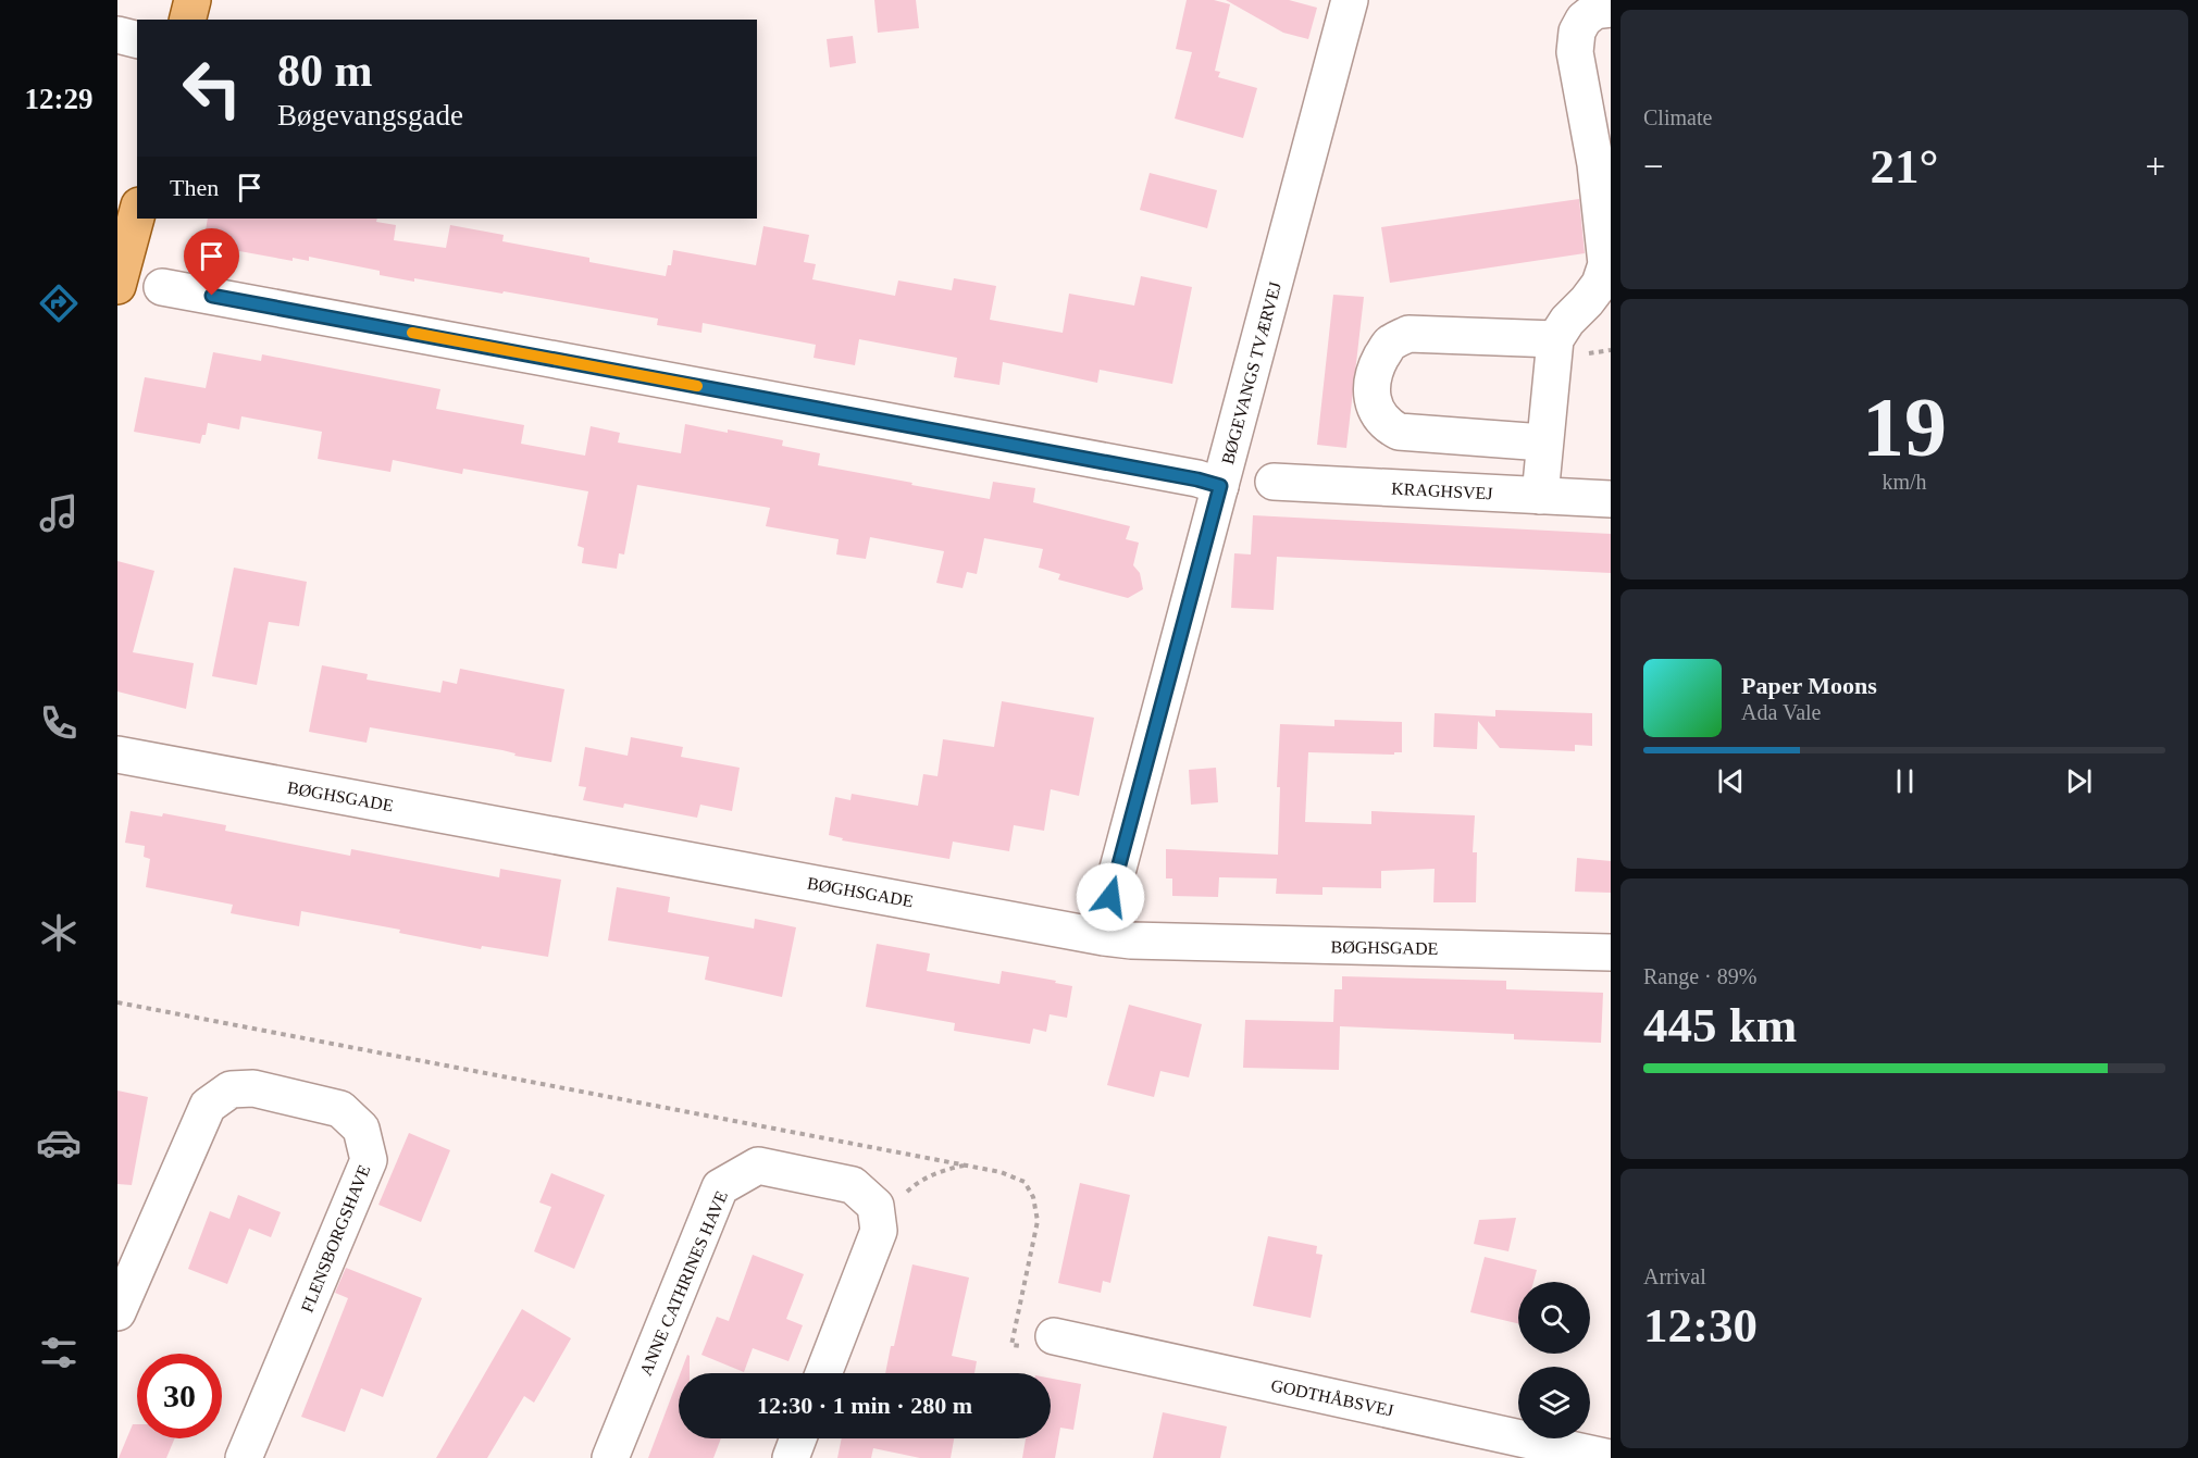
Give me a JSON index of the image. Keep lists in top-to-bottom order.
{
  "streets": {
    "street": [
      "BØGEVANGS TVÆRVEJ",
      "KRAGHSVEJ",
      "BØGHSGADE",
      "FLENSBORGSHAVE",
      "ANNE CATHRINES HAVE",
      "GODTHÅBSVEJ"
    ]
  },
  "page": {
    "tabs": "12:29",
    "tile": [
      "Climate",
      ["19", "km/h"],
      ["Range · 89%", "445 km"],
      ["Arrival", "12:30"]
    ],
    "turn": ["80 m", "Bøgevangsgade"],
    "heat": ["−", "21°", "+"],
    "then": "Then",
    "song": ["Paper Moons", "Ada Vale"],
    "limit": "30",
    "trip": "12:30 · 1 min · 280 m"
  }
}
